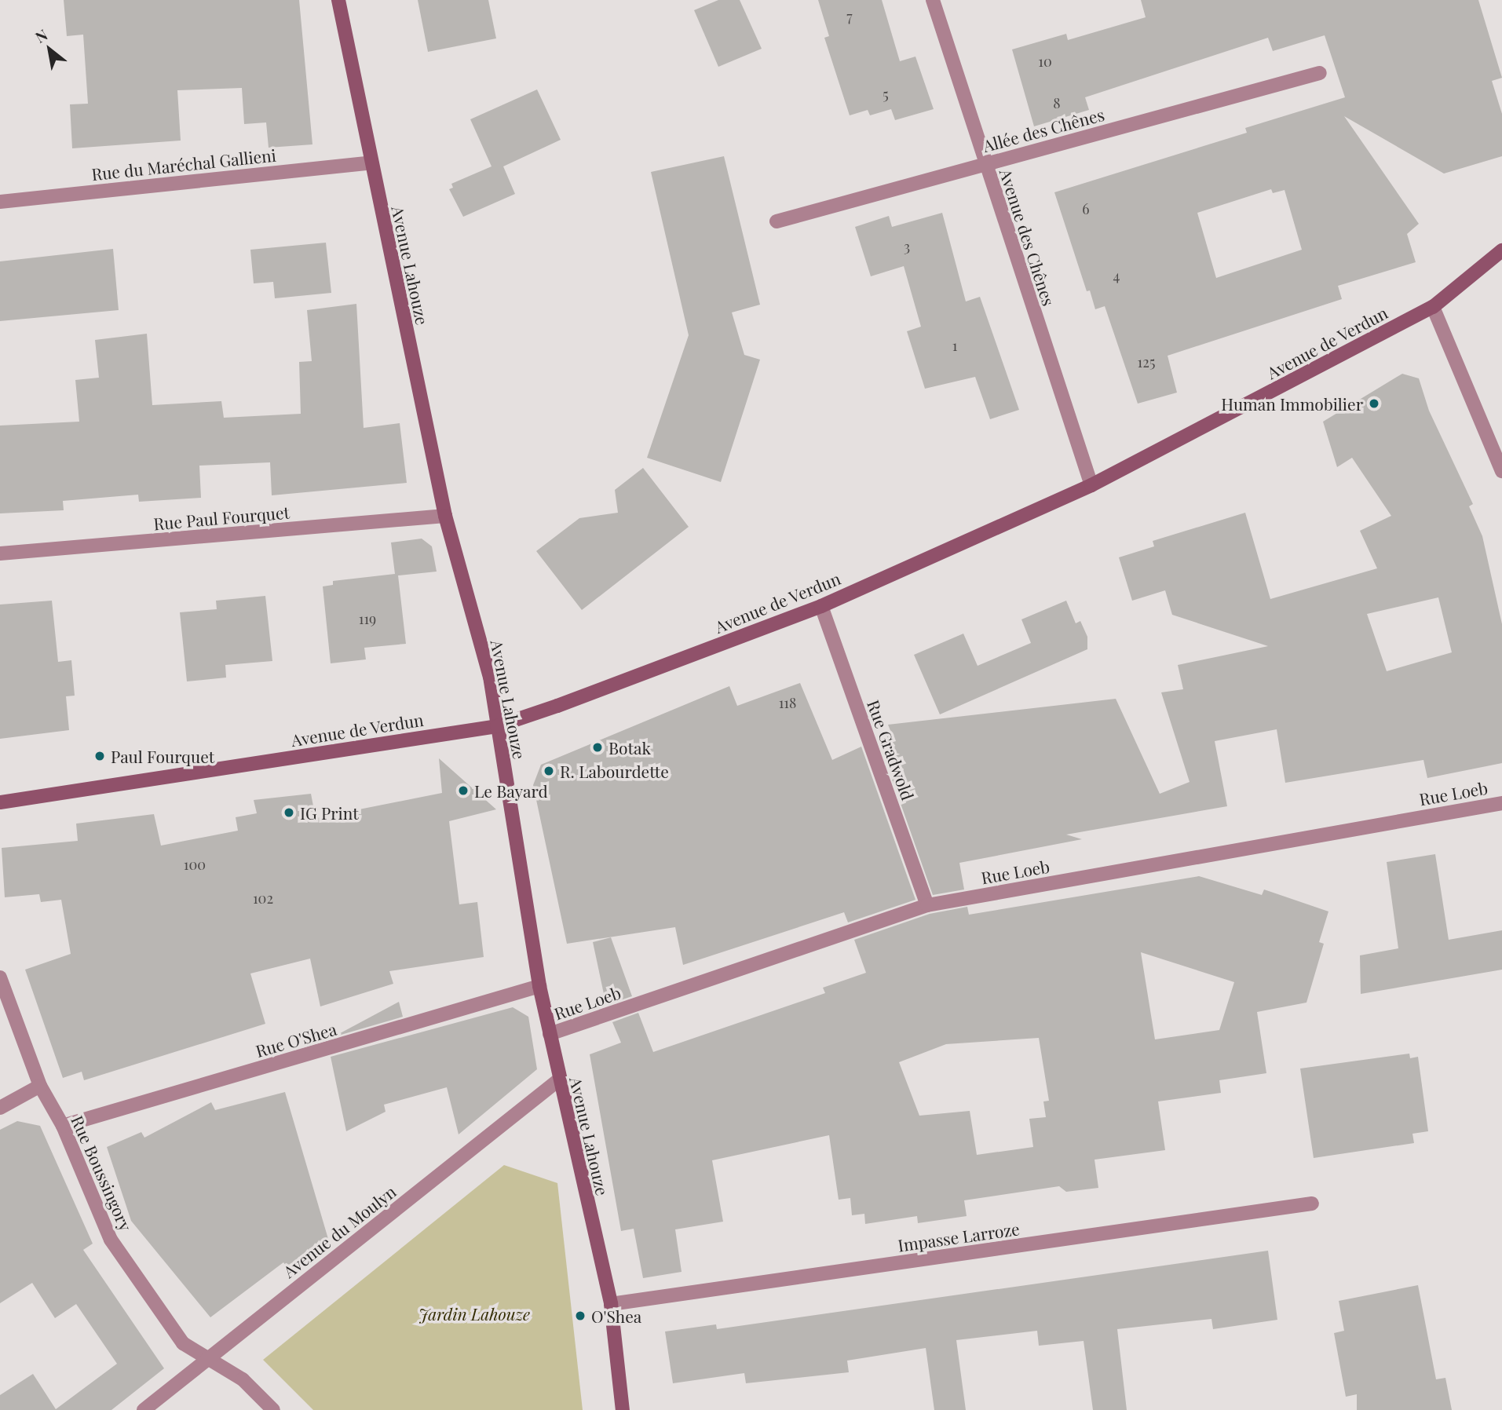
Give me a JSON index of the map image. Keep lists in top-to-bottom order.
{
  "streets": {
    "main road": ["Avenue Lahouze", "Avenue de Verdun"],
    "street": [
      "Allée des Chênes",
      "Rue du Maréchal Gallieni",
      "Avenue des Chênes",
      "Rue Paul Fourquet",
      "Rue Gradwold",
      "Rue Loeb",
      "Rue O'Shea",
      "Rue Boussingory",
      "Avenue du Moulyn",
      "Impasse Larroze"
    ]
  },
  "crossings": [
    ["Allée des Chênes", "Avenue des Chênes"],
    ["Rue du Maréchal Gallieni", "Avenue Lahouze"],
    ["Avenue des Chênes", "Avenue de Verdun"],
    ["Avenue Lahouze", "Avenue de Verdun"],
    ["Avenue Lahouze", "Rue Paul Fourquet"],
    ["Avenue Lahouze", "Rue Loeb"],
    ["Avenue Lahouze", "Rue O'Shea"],
    ["Avenue Lahouze", "Avenue du Moulyn"],
    ["Avenue Lahouze", "Impasse Larroze"],
    ["Avenue de Verdun", "Rue Gradwold"],
    ["Rue Gradwold", "Rue Loeb"],
    ["Rue O'Shea", "Rue Boussingory"],
    ["Rue Boussingory", "Avenue du Moulyn"]
  ],
  "parks": ["Jardin Lahouze"],
  "places": [
    "Human Immobilier",
    "Botak",
    "Paul Fourquet",
    "R. Labourdette",
    "Le Bayard",
    "IG Print",
    "O'Shea"
  ],
  "house_numbers": [
    "7",
    "10",
    "5",
    "8",
    "6",
    "3",
    "4",
    "1",
    "125",
    "119",
    "118",
    "100",
    "102"
  ],
  "north": "top left"
}
